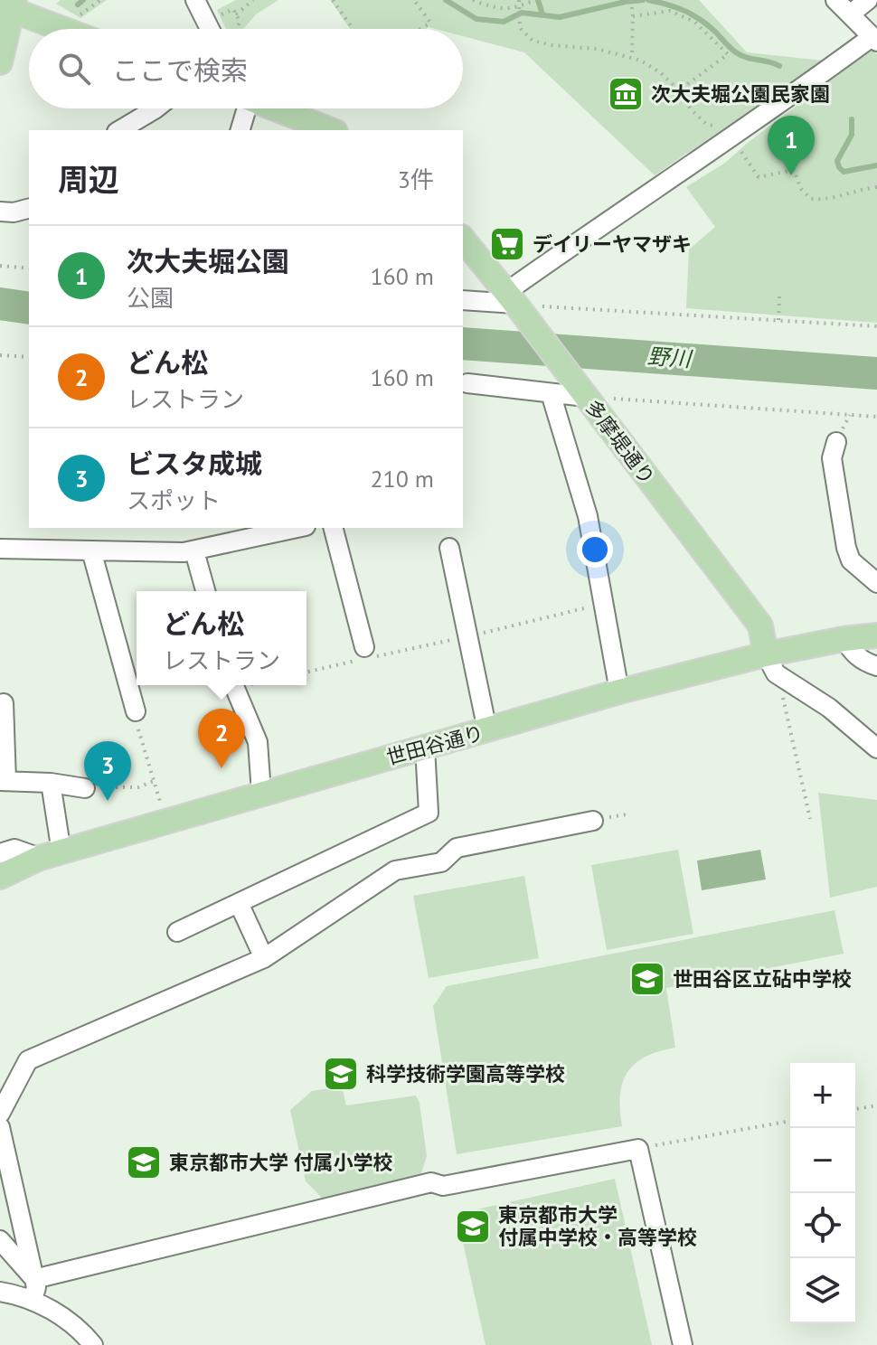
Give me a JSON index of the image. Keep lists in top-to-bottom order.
{
  "streets": {
    "main road": ["多摩堤通り", "世田谷通り"]
  },
  "crossings": [
    ["多摩堤通り", "世田谷通り"]
  ],
  "water": ["野川"],
  "places": {
    "museum": ["次大夫堀公園民家園"],
    "supermarket": ["デイリーヤマザキ"],
    "school or university": [
      "世田谷区立砧中学校",
      "科学技術学園高等学校",
      "東京都市大学 付属小学校",
      "東京都市大学 付属中学校・高等学校"
    ]
  },
  "page": {
    "search": "ここで検索",
    "pins": ["1", "2", "3"],
    "heading": ["周辺", "3件"],
    "list": [
      {
        "mark": "1",
        "name": "次大夫堀公園",
        "note": "公園",
        "value": "160 m"
      },
      {
        "mark": "2",
        "name": "どん松",
        "note": "レストラン",
        "value": "160 m"
      },
      {
        "mark": "3",
        "name": "ビスタ成城",
        "note": "スポット",
        "value": "210 m"
      }
    ],
    "popup": ["どん松", "レストラン"],
    "map_buttons": ["+", "−"]
  }
}
